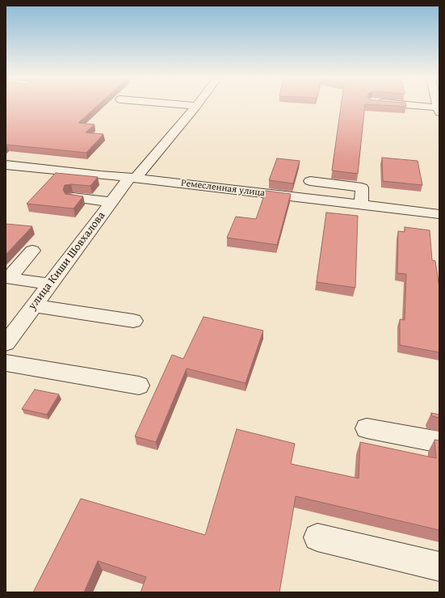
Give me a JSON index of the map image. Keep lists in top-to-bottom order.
{
  "streets": {
    "street": ["Ремесленная улица", "улица Киши Шовхалова"]
  },
  "crossings": [
    ["Ремесленная улица", "улица Киши Шовхалова"]
  ]
}
